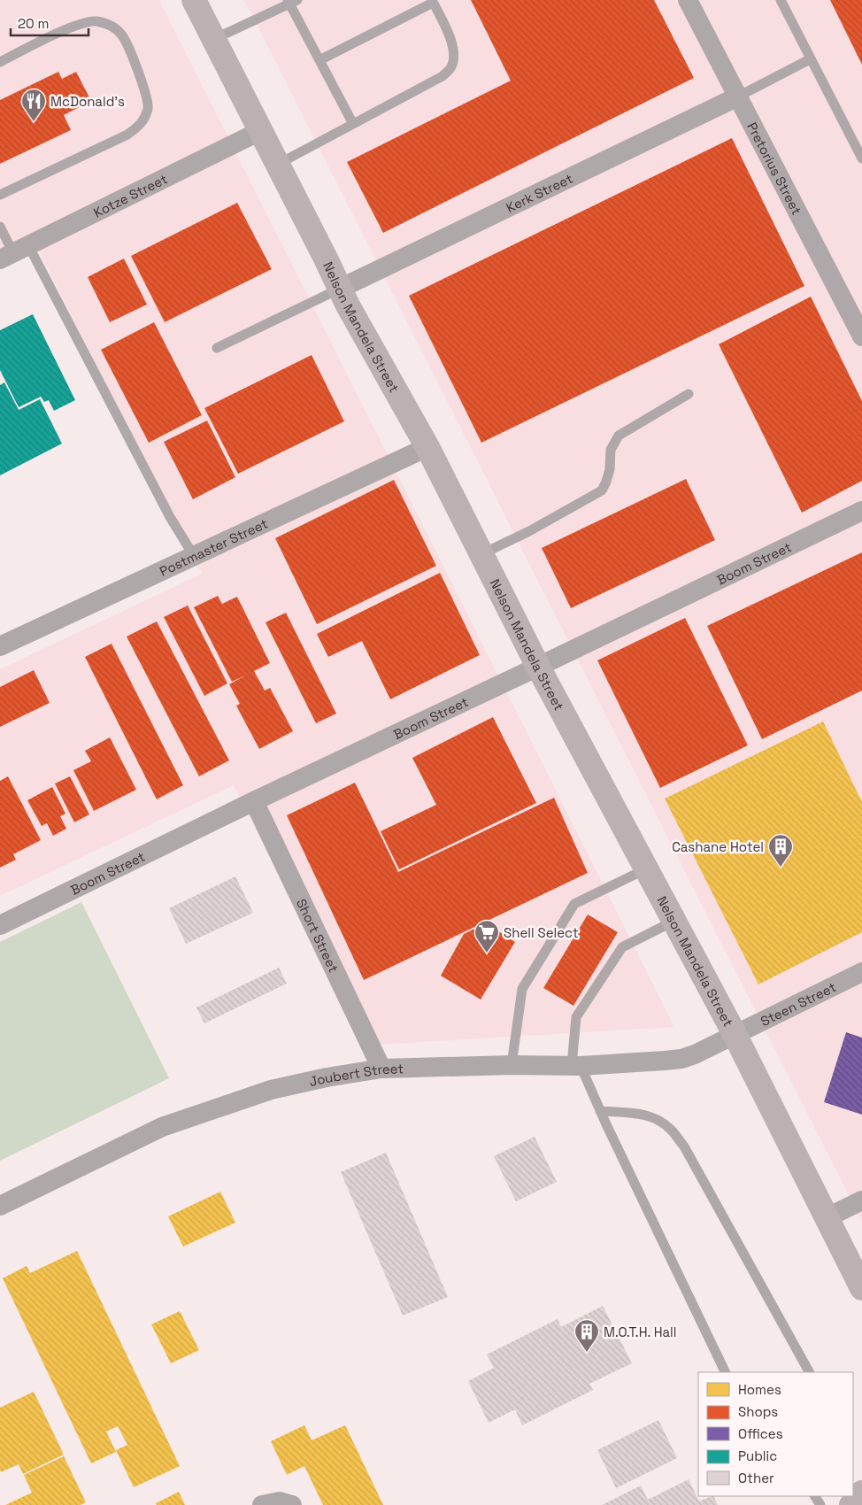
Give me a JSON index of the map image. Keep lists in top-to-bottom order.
{
  "streets": {
    "main road": ["Nelson Mandela Street"],
    "street": [
      "Pretorius Street",
      "Kerk Street",
      "Kotze Street",
      "Postmaster Street",
      "Boom Street",
      "Short Street",
      "Steen Street",
      "Joubert Street"
    ]
  },
  "crossings": [
    ["Pretorius Street", "Kerk Street"],
    ["Kerk Street", "Nelson Mandela Street"],
    ["Kotze Street", "Nelson Mandela Street"],
    ["Nelson Mandela Street", "Postmaster Street"],
    ["Nelson Mandela Street", "Boom Street"],
    ["Nelson Mandela Street", "Steen Street"],
    ["Nelson Mandela Street", "Joubert Street"],
    ["Boom Street", "Short Street"],
    ["Short Street", "Joubert Street"],
    ["Steen Street", "Joubert Street"]
  ],
  "places": {
    "restaurant": ["McDonald's"],
    "building": ["Cashane Hotel", "M.O.T.H. Hall"],
    "supermarket": ["Shell Select"]
  },
  "legend": [
    "Homes",
    "Shops",
    "Offices",
    "Public",
    "Other"
  ],
  "scale_bar": "20 m"
}
